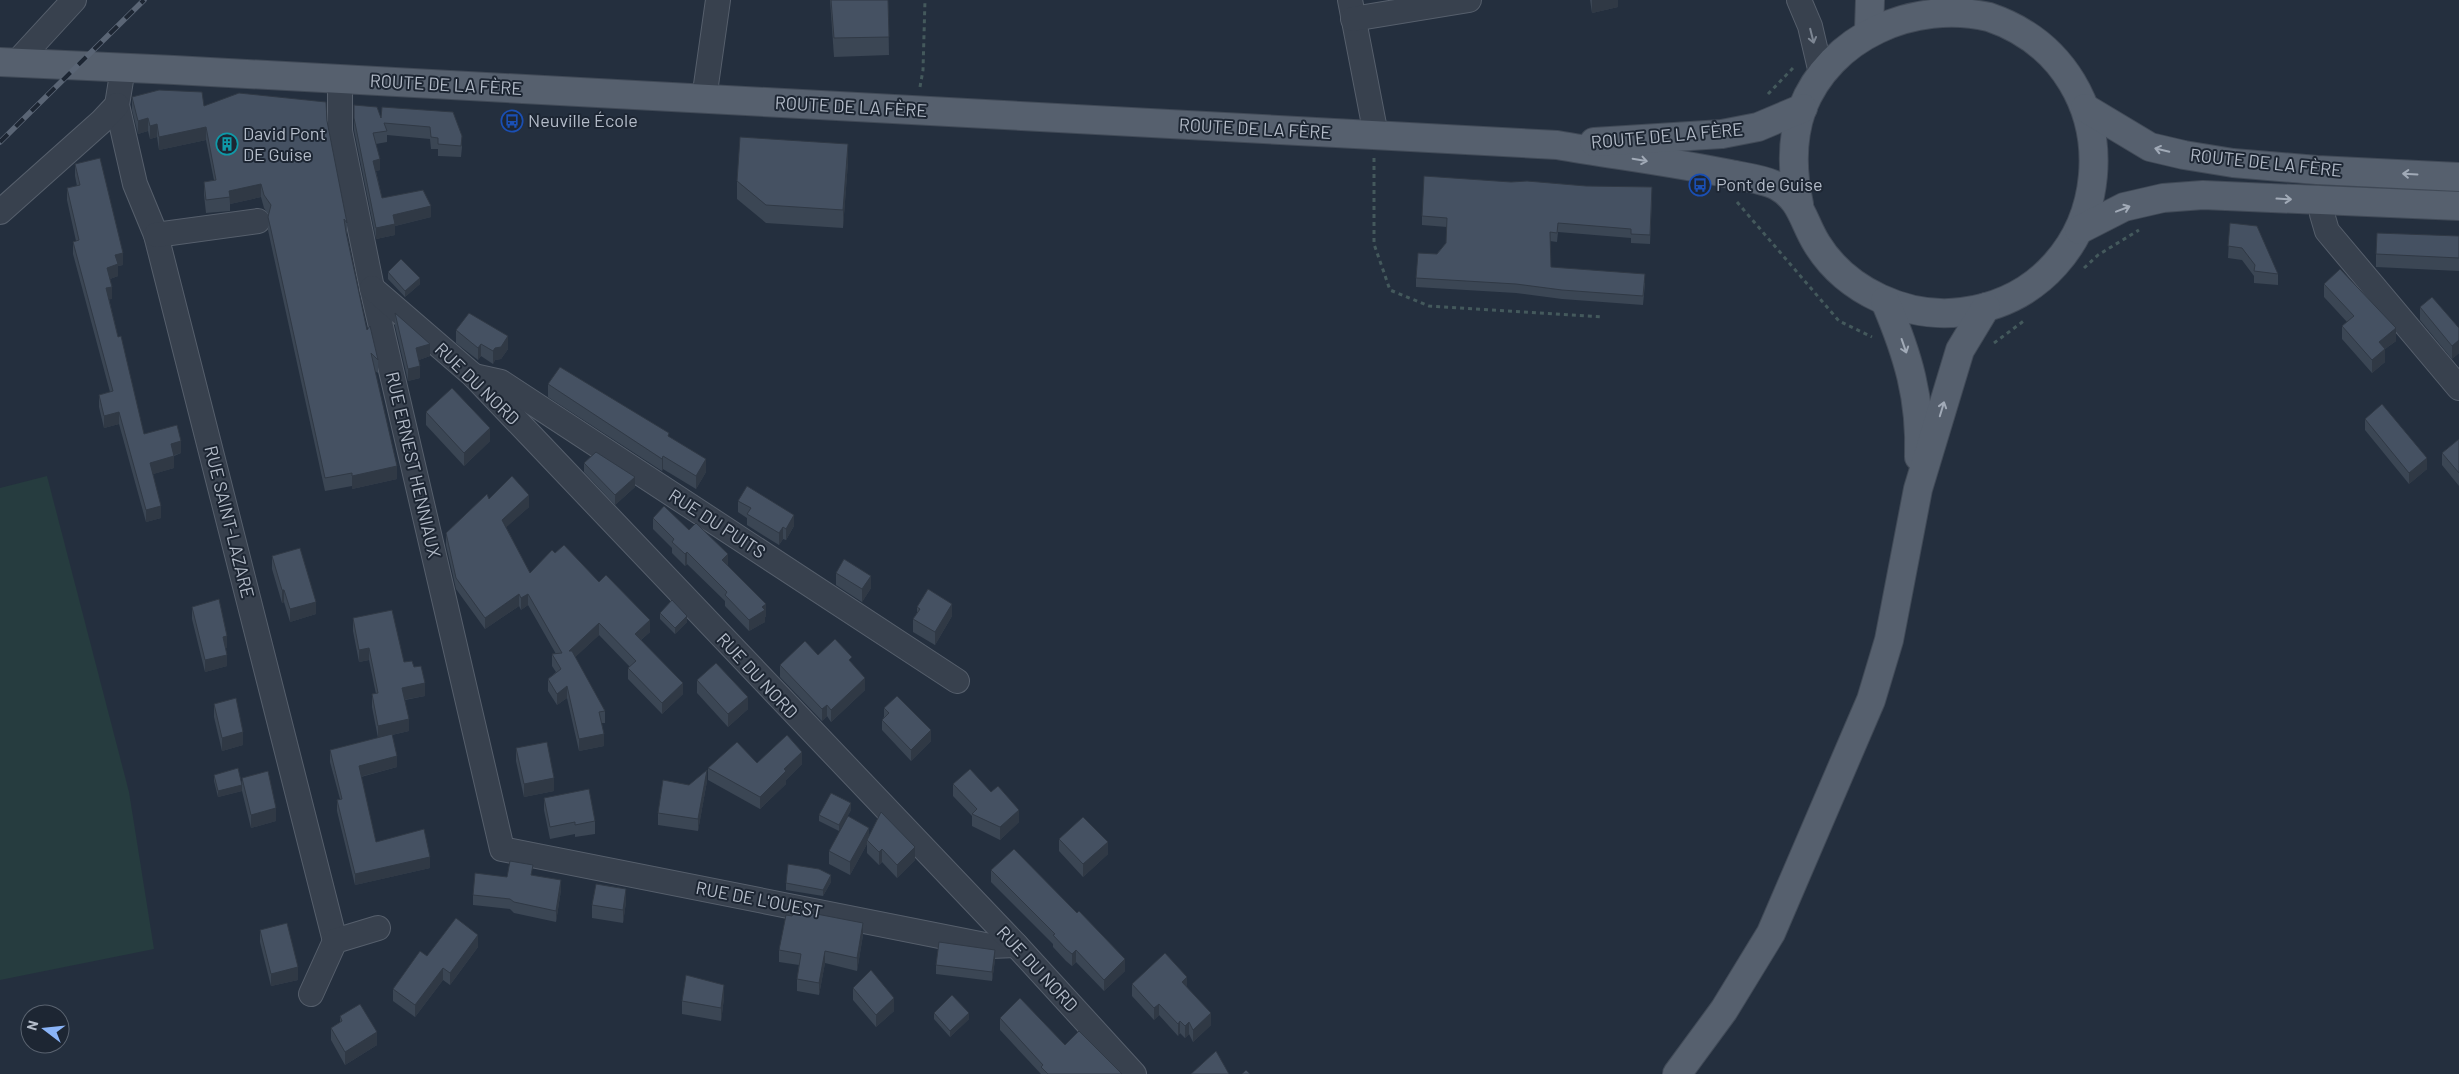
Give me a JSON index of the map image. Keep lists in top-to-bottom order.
{
  "streets": {
    "main road": ["ROUTE DE LA FÈRE"],
    "street": [
      "RUE DU NORD",
      "RUE ERNEST HENNIAUX",
      "RUE SAINT-LAZARE",
      "RUE DU PUITS",
      "RUE DE L'OUEST"
    ]
  },
  "crossings": [
    ["ROUTE DE LA FÈRE", "RUE ERNEST HENNIAUX"],
    ["RUE DU NORD", "RUE ERNEST HENNIAUX"],
    ["RUE DU NORD", "RUE DU PUITS"],
    ["RUE DU NORD", "RUE DE L'OUEST"],
    ["RUE ERNEST HENNIAUX", "RUE DE L'OUEST"]
  ],
  "places": {
    "bus stop": ["Neuville École", "Pont de Guise"],
    "building": ["David Pont DE Guise"]
  },
  "north": "left"
}
